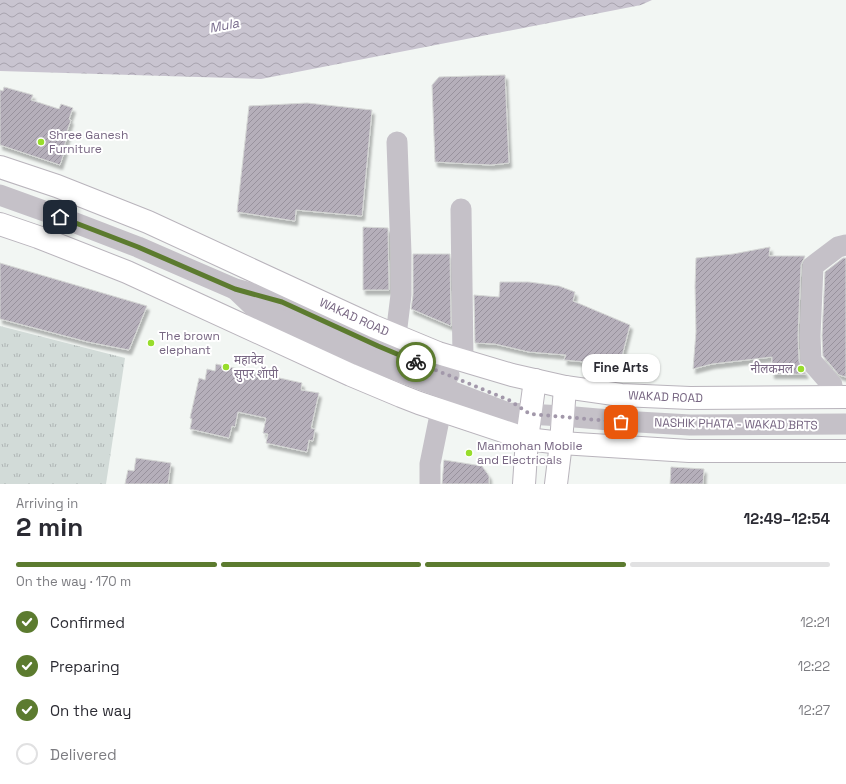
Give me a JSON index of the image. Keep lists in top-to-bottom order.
{
  "streets": {
    "main road": ["WAKAD ROAD"],
    "lane": ["NASHIK PHATA - WAKAD BRTS"]
  },
  "water": ["Mula"],
  "places": [
    "Shree Ganesh Furniture",
    "The brown elephant",
    "महादेव सुपर शॅापी",
    "नीलकमल",
    "Fine Arts",
    "Manmohan Mobile and Electricals"
  ],
  "page": {
    "bubble": "Fine Arts",
    "heading": ["2 min", "Arriving in", "12:49–12:54"],
    "bar": "On the way · 170 m",
    "list": [
      ["Confirmed", "12:21"],
      ["Preparing", "12:22"],
      ["On the way", "12:27"],
      "Delivered"
    ]
  }
}
